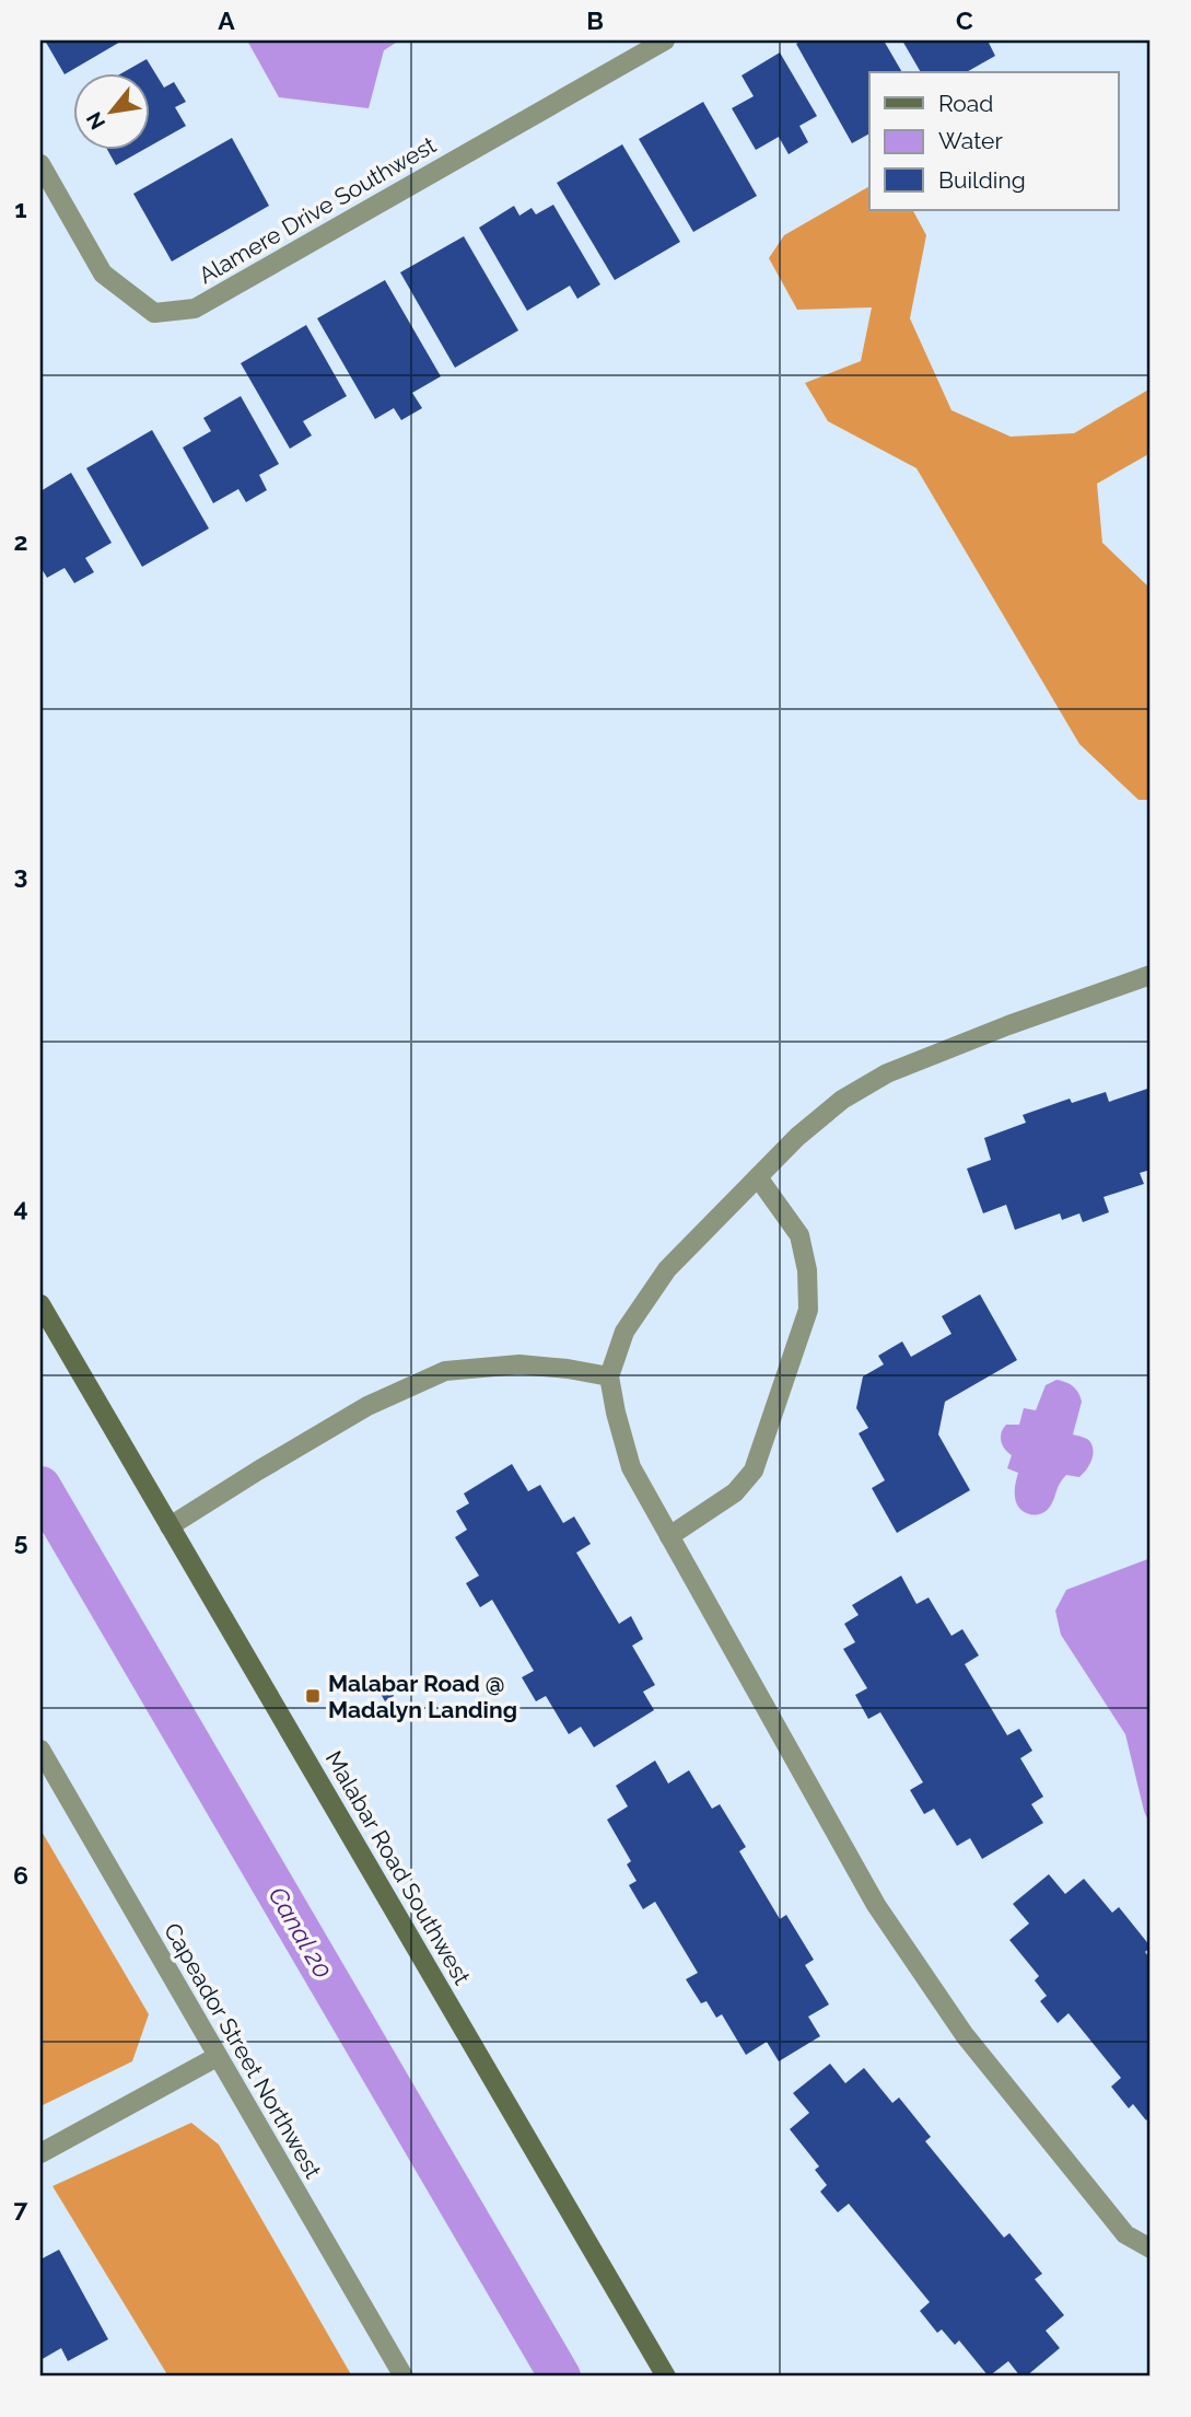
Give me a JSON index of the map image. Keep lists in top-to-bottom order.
{
  "streets": {
    "main road": ["Malabar Road Southwest"],
    "street": ["Alamere Drive Southwest", "Capeador Street Northwest"]
  },
  "water": ["Canal 20"],
  "places": {
    "transit": ["Malabar Road @ Madalyn Landing"]
  },
  "legend": ["Road", "Water", "Building"],
  "north": "bottom left",
  "grid": {
    "columns": ["A", "B", "C"],
    "rows": [
      "1",
      "2",
      "3",
      "4",
      "5",
      "6",
      "7"
    ]
  }
}
